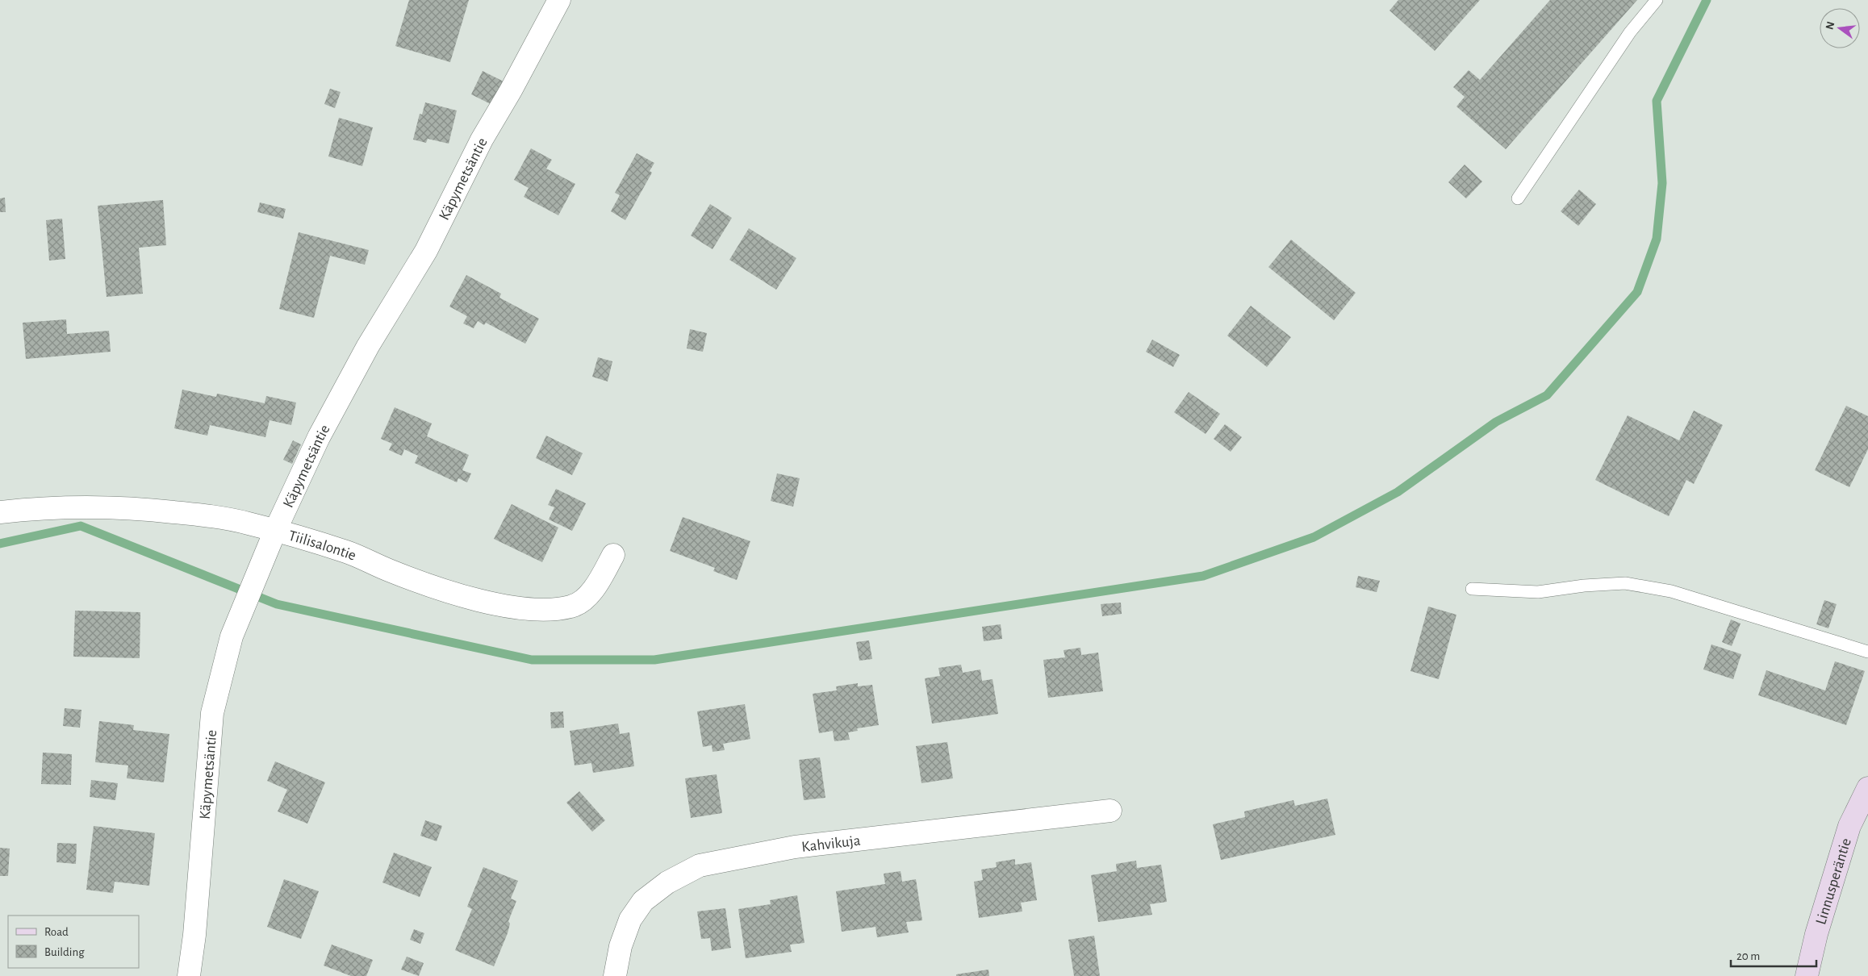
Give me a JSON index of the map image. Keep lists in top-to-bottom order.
{
  "streets": {
    "street": [
      "Käpymetsäntie",
      "Tiilisalontie",
      "Kahvikuja",
      "Linnusperäntie"
    ]
  },
  "crossings": [
    ["Käpymetsäntie", "Tiilisalontie"]
  ],
  "legend": ["Road", "Building"],
  "scale_bar": "20 m",
  "north": "left"
}
